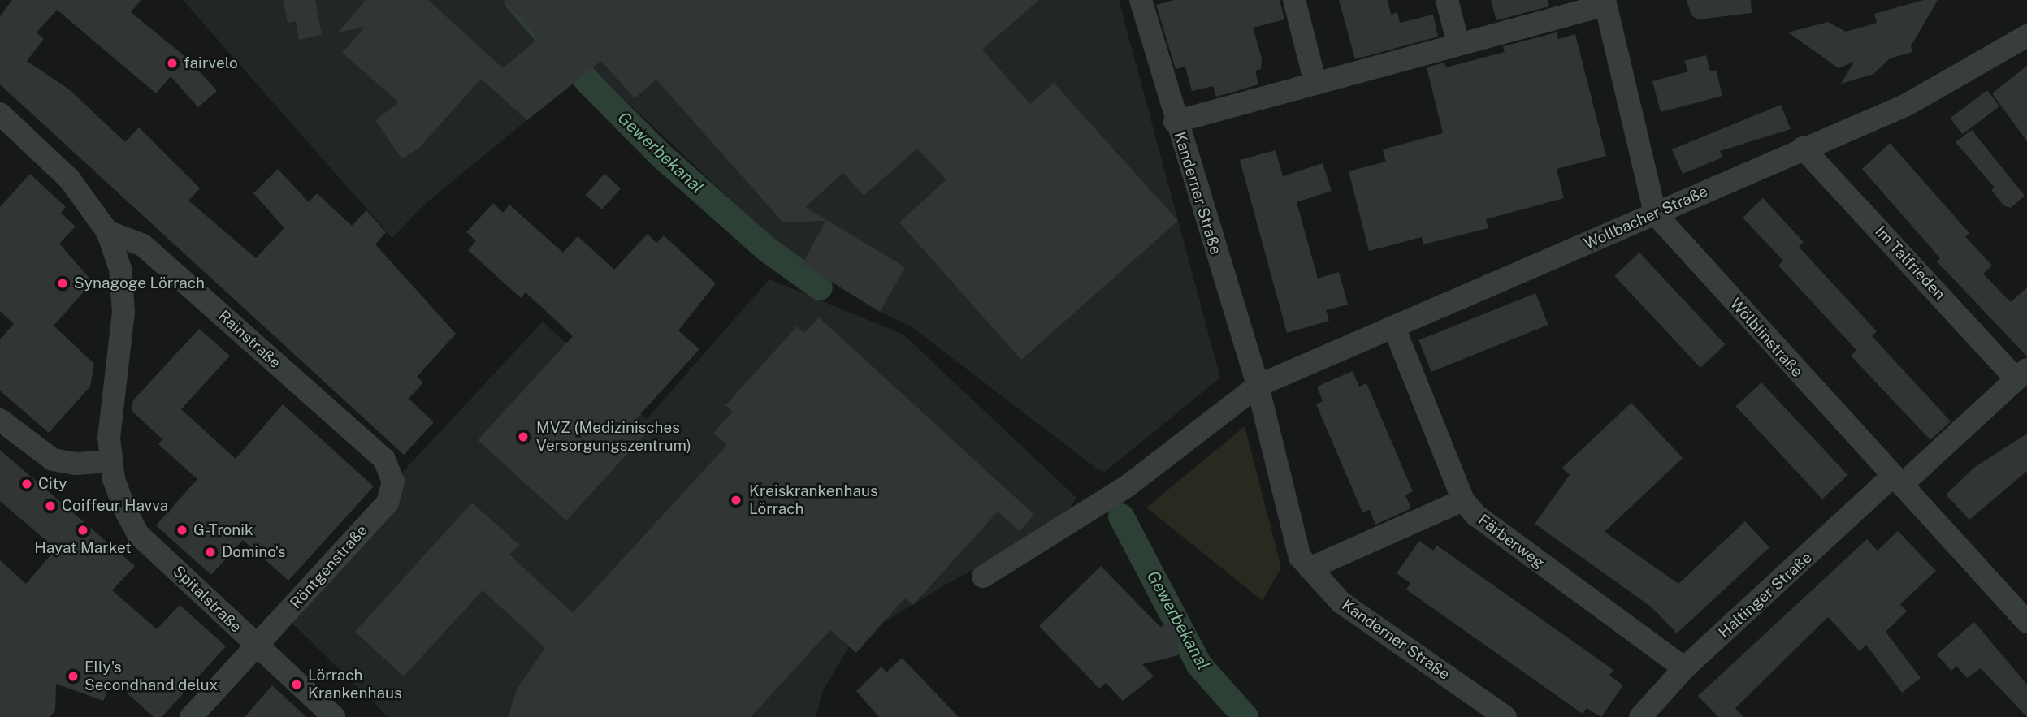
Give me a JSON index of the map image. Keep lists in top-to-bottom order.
{
  "streets": {
    "street": [
      "Kanderner Straße",
      "Wollbacher Straße",
      "Im Talfrieden",
      "Wölblinstraße",
      "Rainstraße",
      "Färberweg",
      "Röntgenstraße",
      "Haltinger Straße",
      "Spitalstraße"
    ]
  },
  "crossings": [
    ["Kanderner Straße", "Wollbacher Straße"],
    ["Wollbacher Straße", "Im Talfrieden"],
    ["Wollbacher Straße", "Wölblinstraße"],
    ["Wollbacher Straße", "Färberweg"],
    ["Im Talfrieden", "Haltinger Straße"],
    ["Wölblinstraße", "Haltinger Straße"],
    ["Rainstraße", "Röntgenstraße"],
    ["Rainstraße", "Spitalstraße"],
    ["Färberweg", "Haltinger Straße"],
    ["Röntgenstraße", "Spitalstraße"]
  ],
  "water": ["Gewerbekanal"],
  "places": [
    "fairvelo",
    "Synagoge Lörrach",
    "MVZ (Medizinisches Versorgungszentrum)",
    "City",
    "Kreiskrankenhaus Lörrach",
    "Coiffeur Havva",
    "Hayat Market",
    "G-Tronik",
    "Domino's",
    "Elly's Secondhand delux",
    "Lörrach Krankenhaus"
  ]
}
